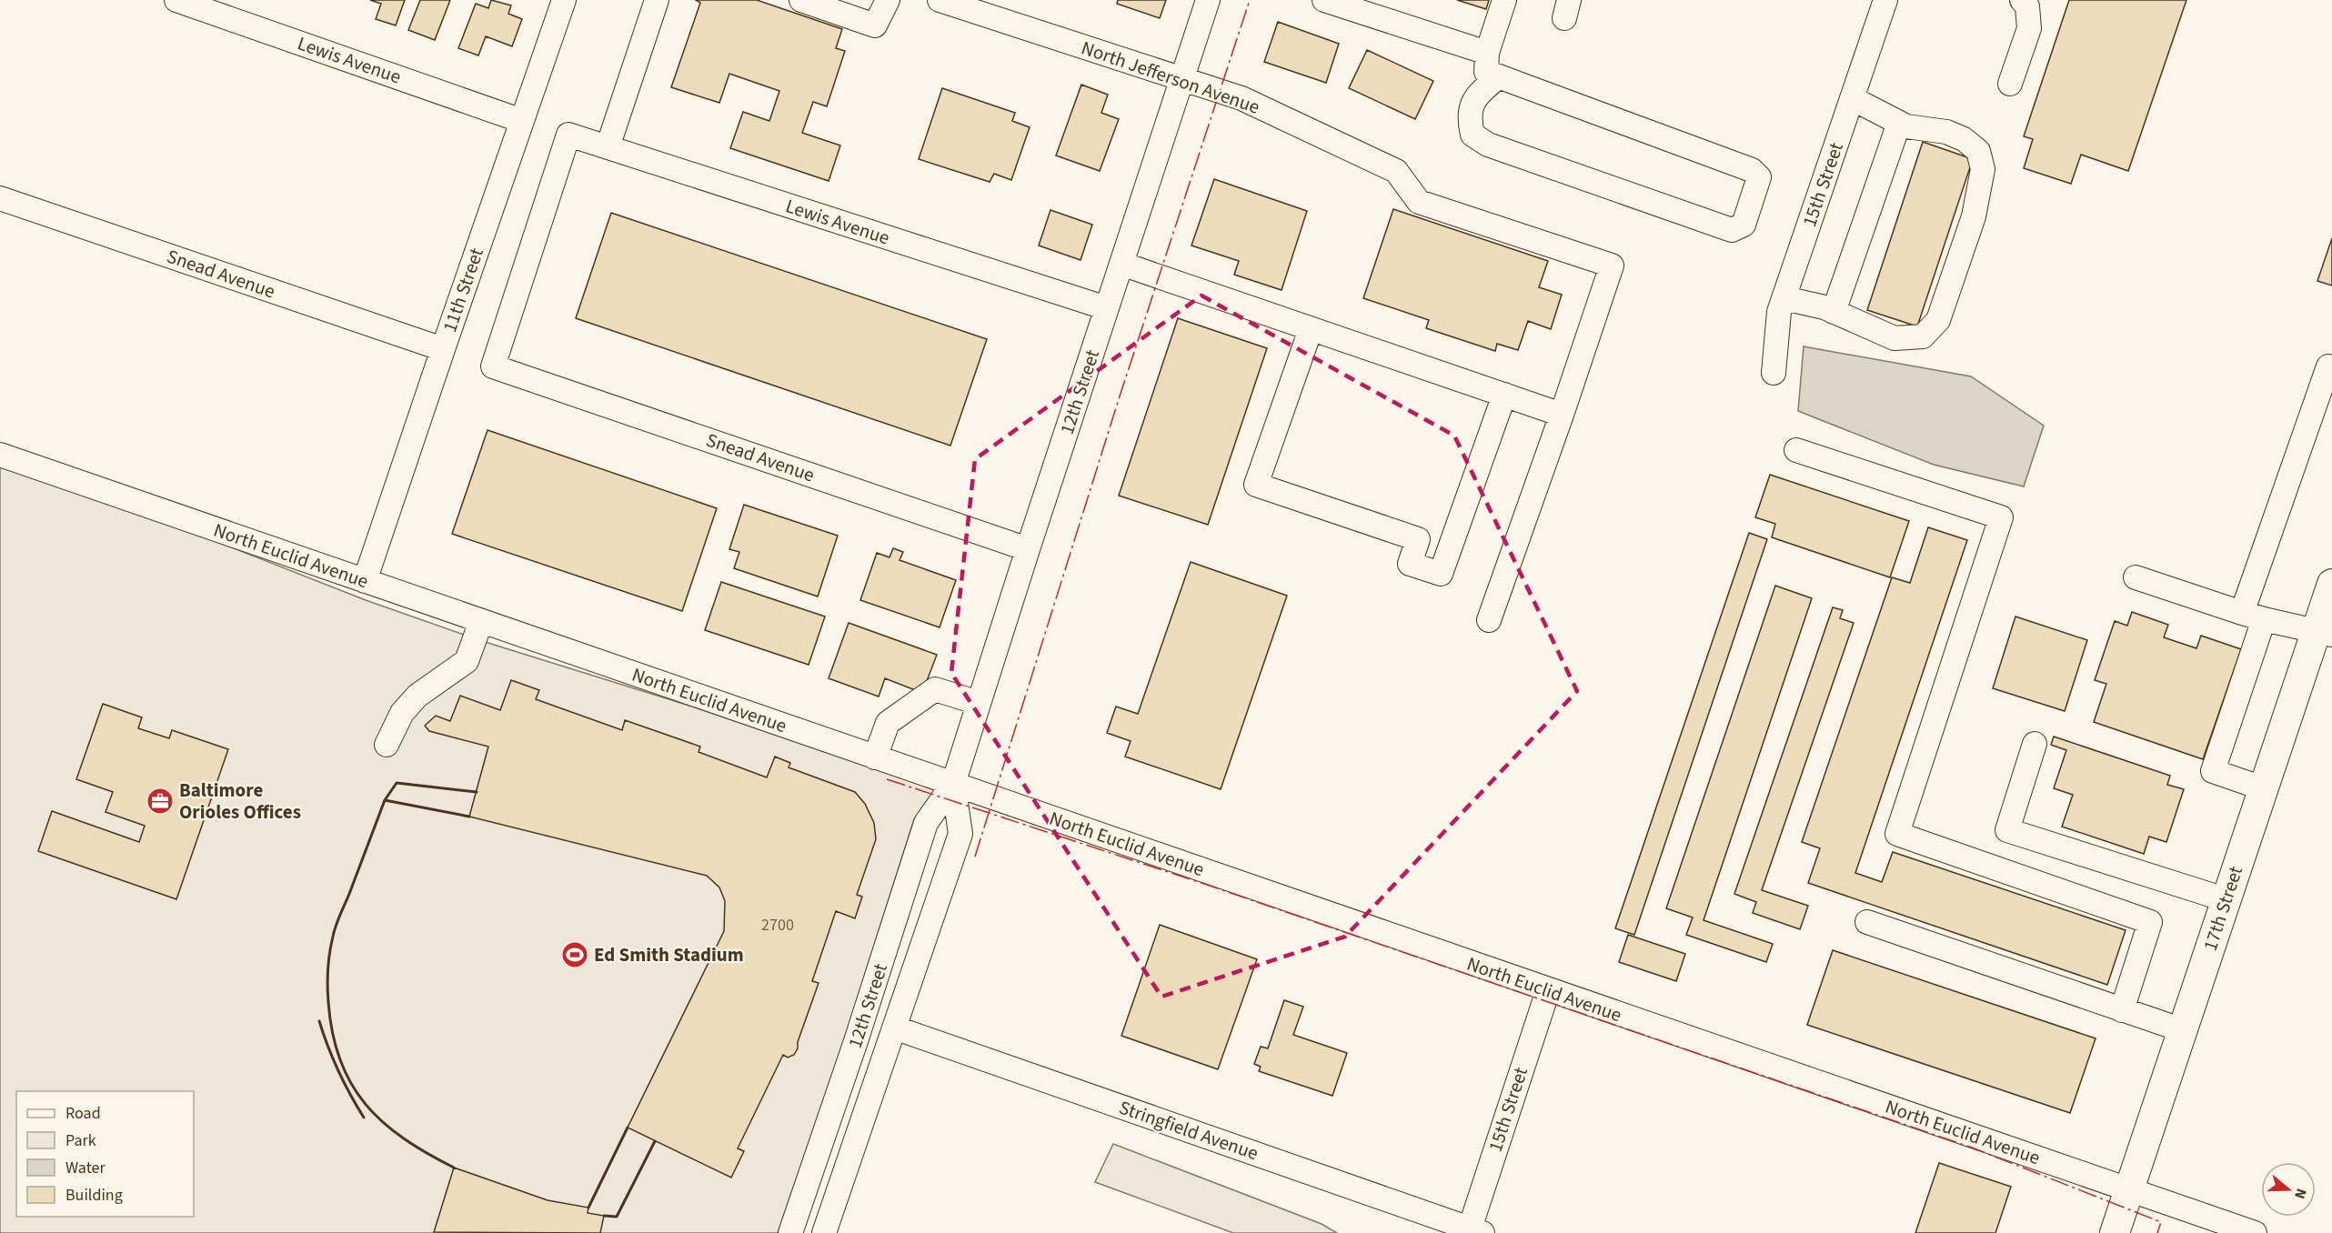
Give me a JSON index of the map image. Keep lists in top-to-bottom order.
{
  "streets": {
    "main road": ["17th Street"],
    "street": [
      "Lewis Avenue",
      "North Jefferson Avenue",
      "15th Street",
      "Snead Avenue",
      "11th Street",
      "12th Street",
      "North Euclid Avenue",
      "Stringfield Avenue"
    ]
  },
  "crossings": [
    ["Lewis Avenue", "Snead Avenue"],
    ["Lewis Avenue", "11th Street"],
    ["Lewis Avenue", "12th Street"],
    ["North Jefferson Avenue", "12th Street"],
    ["15th Street", "North Euclid Avenue"],
    ["15th Street", "Stringfield Avenue"],
    ["Snead Avenue", "11th Street"],
    ["Snead Avenue", "12th Street"],
    ["11th Street", "North Euclid Avenue"],
    ["12th Street", "North Euclid Avenue"],
    ["12th Street", "Stringfield Avenue"],
    ["North Euclid Avenue", "17th Street"]
  ],
  "places": {
    "office": ["Baltimore Orioles Offices"],
    "sports": ["Ed Smith Stadium"]
  },
  "house_numbers": ["2700"],
  "legend": [
    "Road",
    "Park",
    "Water",
    "Building"
  ],
  "north": "right"
}
